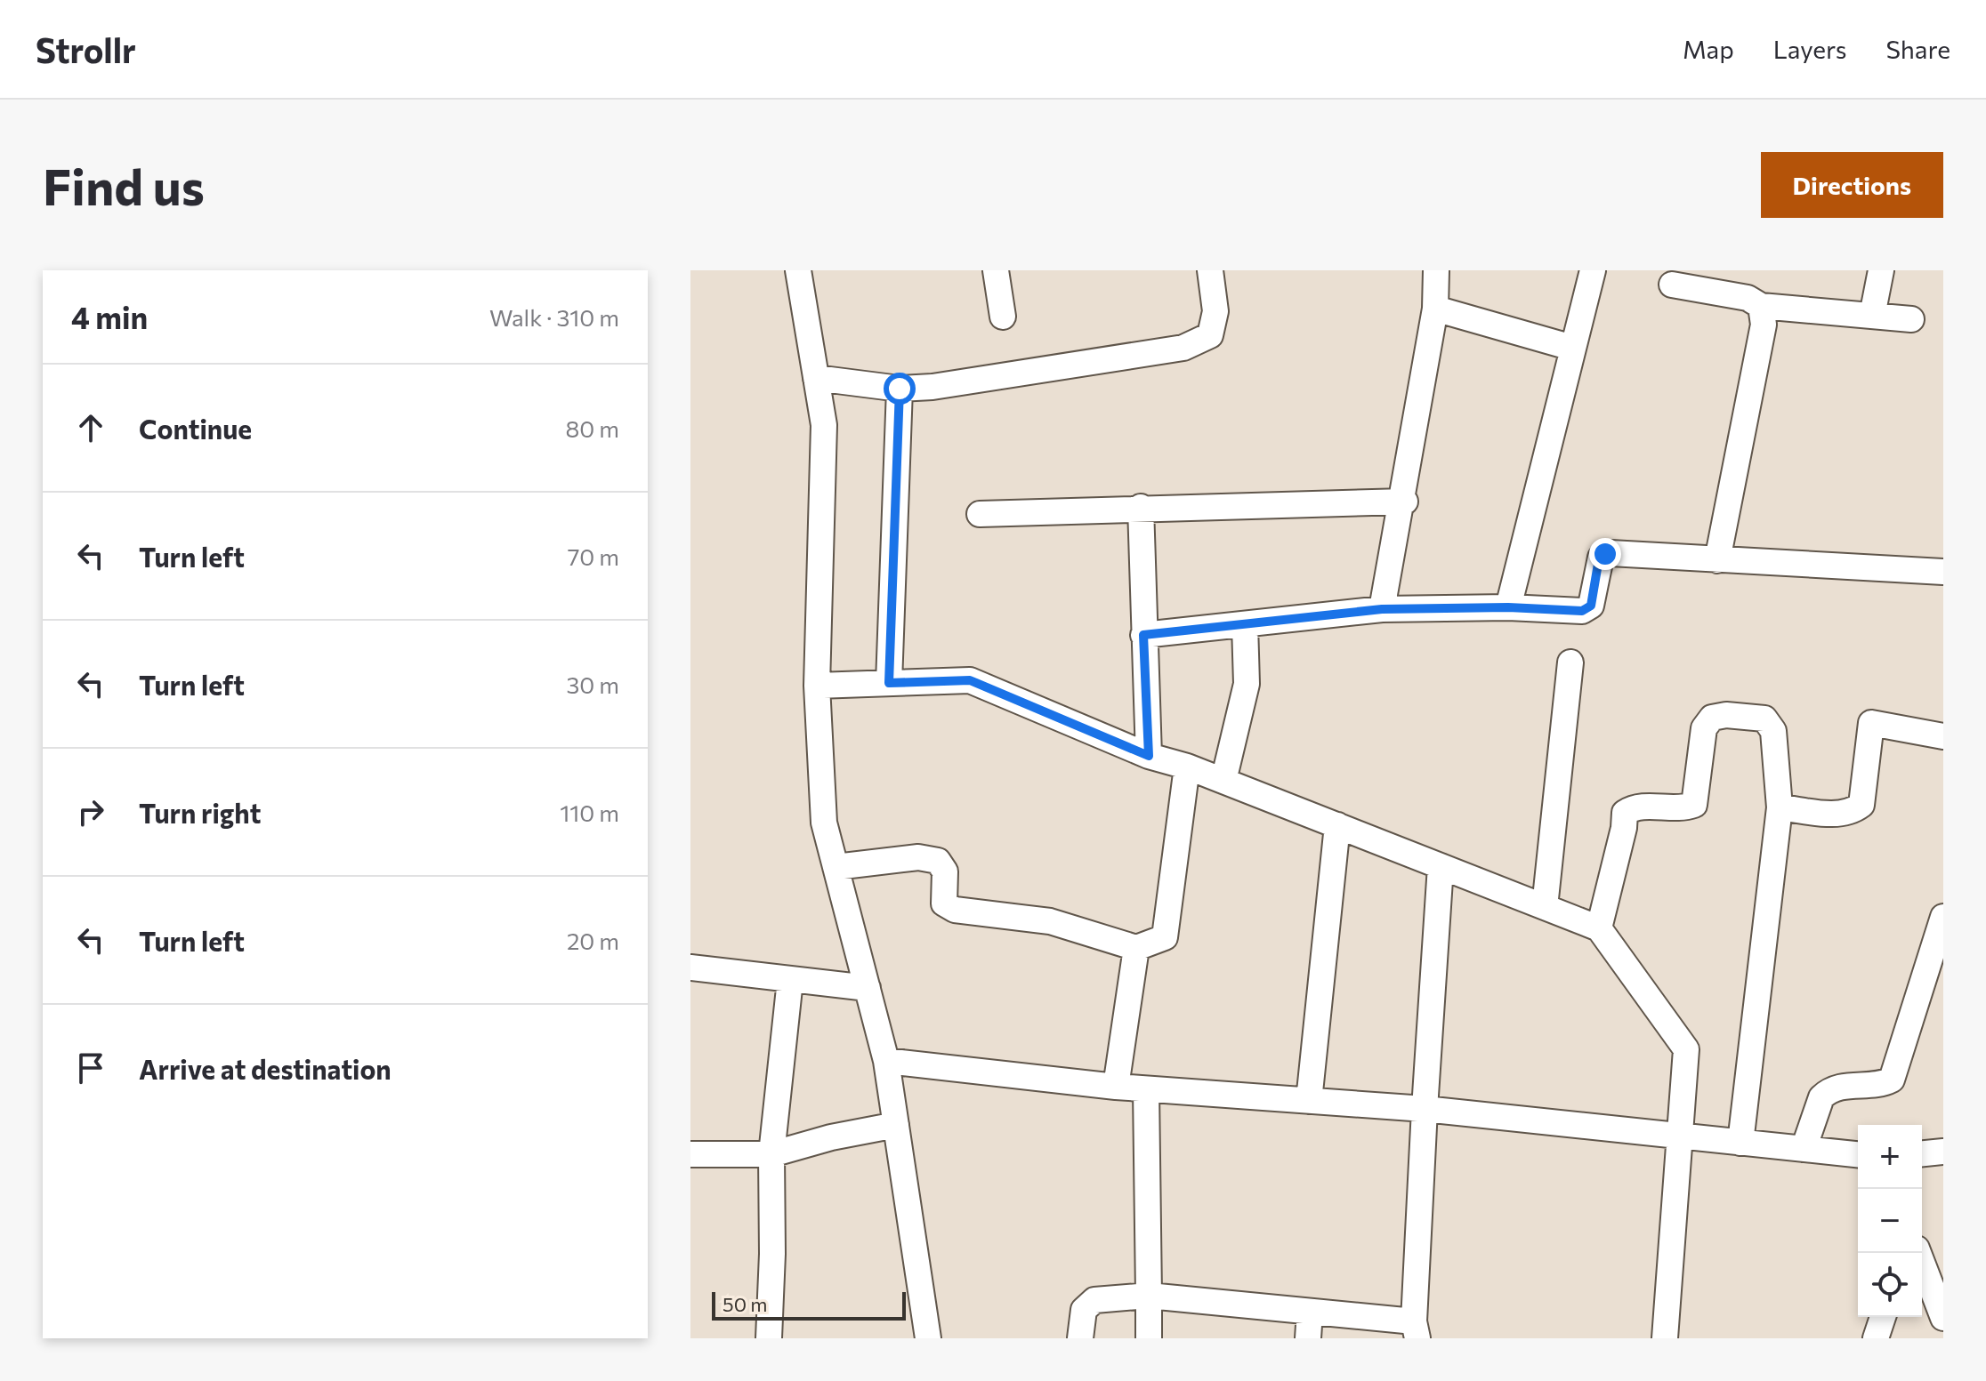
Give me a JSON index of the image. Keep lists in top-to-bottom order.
{
  "scale_bar": "50 m",
  "page": {
    "header": "Strollr",
    "nav": ["Map", "Layers", "Share"],
    "buttons": "Directions",
    "title": "Find us",
    "heading": ["4 min", "Walk · 310 m"],
    "list": [
      ["Continue", "80 m"],
      ["Turn left", "70 m"],
      ["Turn left", "30 m"],
      ["Turn right", "110 m"],
      ["Turn left", "20 m"],
      "Arrive at destination"
    ],
    "map_buttons": ["+", "−"],
    "scale": "50 m"
  }
}
